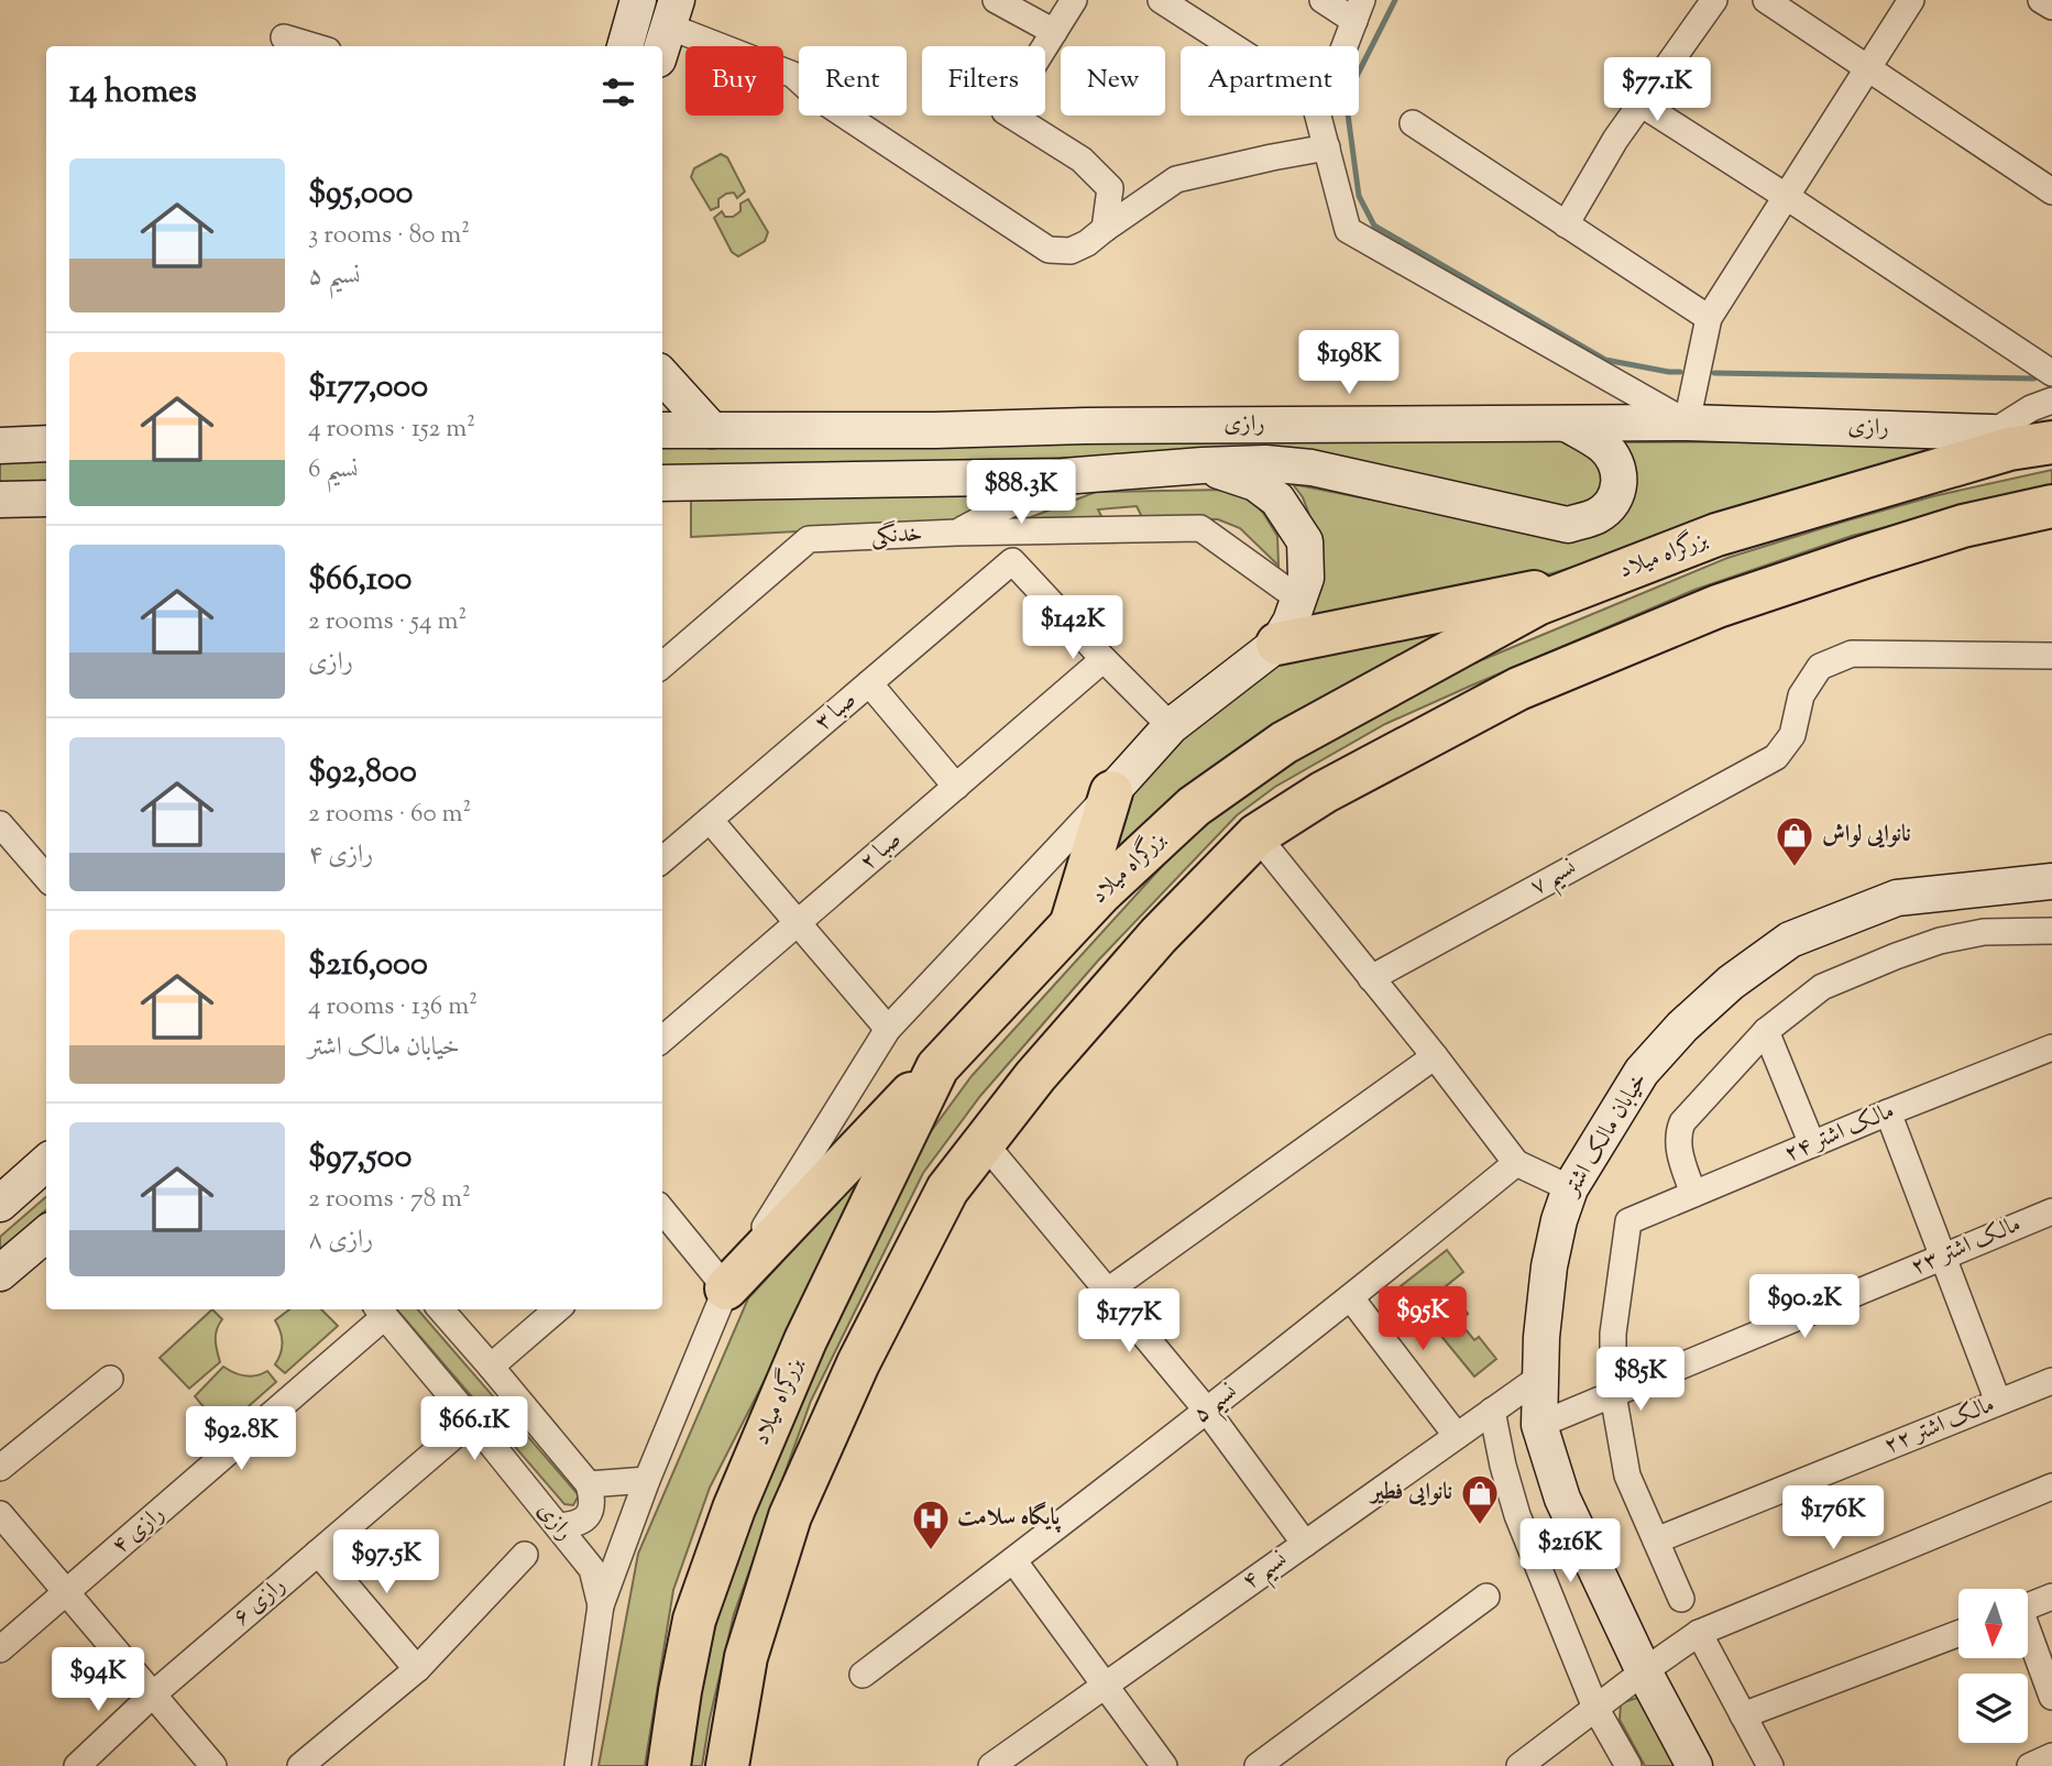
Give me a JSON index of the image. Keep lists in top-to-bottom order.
{
  "streets": {
    "highway": ["بزرگراه میلاد"],
    "street": [
      "رازی",
      "خدنگی",
      "صبا ۳",
      "صبا ۲",
      "نسیم ۷",
      "مالک اشتر ۲۴",
      "خیابان مالک اشتر",
      "مالک اشتر ۲۳",
      "نسیم ۵",
      "مالک اشتر ۲۲",
      "رازی ۴",
      "نسیم ۴",
      "رازی ۶"
    ]
  },
  "crossings": [
    ["رازی", "بزرگراه میلاد"],
    ["رازی", "رازی ۴"],
    ["رازی", "رازی ۶"],
    ["صبا ۳", "صبا ۲"],
    ["مالک اشتر ۲۴", "مالک اشتر ۲۳"],
    ["خیابان مالک اشتر", "مالک اشتر ۲۳"],
    ["خیابان مالک اشتر", "نسیم ۴"]
  ],
  "places": {
    "shop": ["نانوایی لواش", "نانوایی فطیر"],
    "hospital": ["پایگاه سلامت"]
  },
  "north": "bottom",
  "page": {
    "chip": [
      "Buy",
      "Rent",
      "Filters",
      "New",
      "Apartment"
    ],
    "heading": "14 homes",
    "price": [
      "$77.1K",
      "$198K",
      "$88.3K",
      "$142K",
      "$90.2K",
      "$95K",
      "$177K",
      "$85K",
      "$66.1K",
      "$92.8K",
      "$176K",
      "$216K",
      "$97.5K",
      "$94K"
    ],
    "list": [
      {
        "name": "$95,000",
        "note": "3 rooms · 80 m² · نسیم ۵"
      },
      {
        "name": "$177,000",
        "note": "4 rooms · 152 m² · نسیم 6"
      },
      {
        "name": "$66,100",
        "note": "2 rooms · 54 m² · رازی"
      },
      {
        "name": "$92,800",
        "note": "2 rooms · 60 m² · رازی ۴"
      },
      {
        "name": "$216,000",
        "note": "4 rooms · 136 m² · خیابان مالک اشتر"
      },
      {
        "name": "$97,500",
        "note": "2 rooms · 78 m² · رازی ۸"
      }
    ]
  }
}
